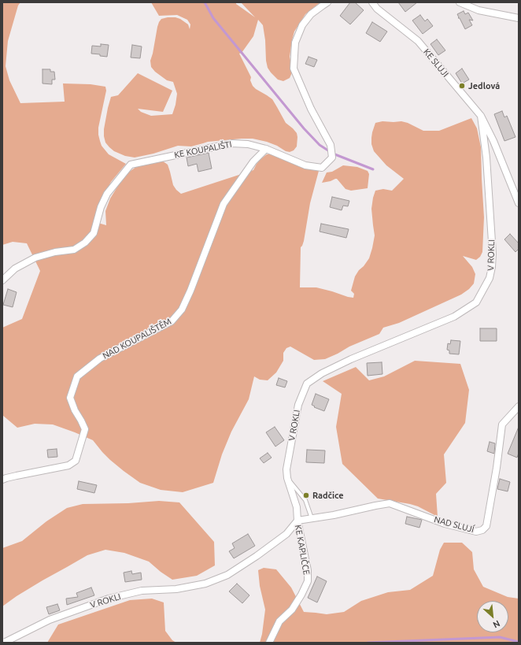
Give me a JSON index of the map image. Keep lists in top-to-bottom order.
{
  "streets": {
    "street": [
      "KE SLUJI",
      "KE KOUPALIŠTI",
      "V ROKLI",
      "NAD KOUPALIŠTĚM",
      "NAD SLUJÍ",
      "KE KAPLIČCE"
    ]
  },
  "crossings": [
    ["KE SLUJI", "V ROKLI"],
    ["KE KOUPALIŠTI", "NAD KOUPALIŠTĚM"],
    ["V ROKLI", "NAD SLUJÍ"],
    ["V ROKLI", "KE KAPLIČCE"],
    ["NAD SLUJÍ", "KE KAPLIČCE"]
  ],
  "places": ["Jedlová", "Radčice"],
  "north": "bottom right"
}
